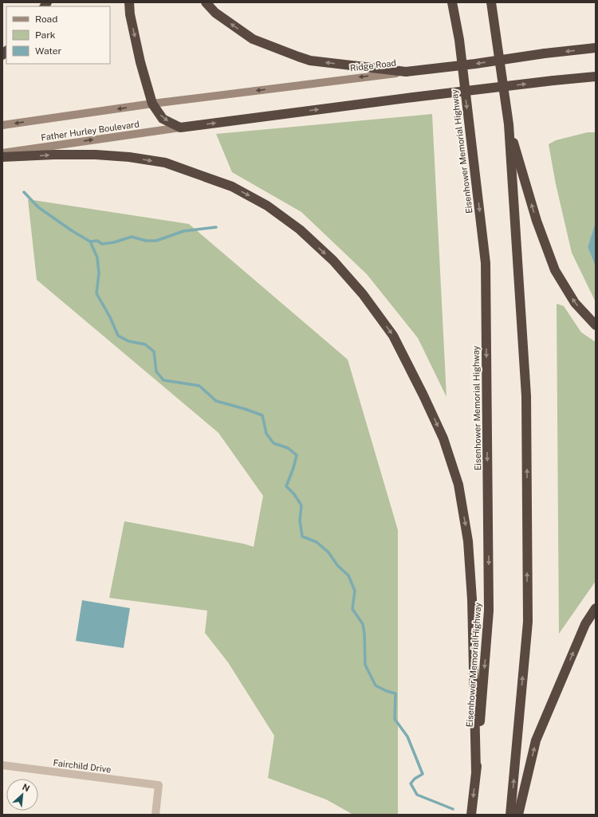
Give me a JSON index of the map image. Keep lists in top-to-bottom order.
{
  "streets": {
    "highway": ["Ridge Road", "Eisenhower Memorial Highway"],
    "main road": ["Father Hurley Boulevard"],
    "street": ["Fairchild Drive"]
  },
  "crossings": [
    ["Ridge Road", "Father Hurley Boulevard"]
  ],
  "one_way": ["Ridge Road"],
  "legend": ["Road", "Park", "Water"],
  "north": "top right"
}
